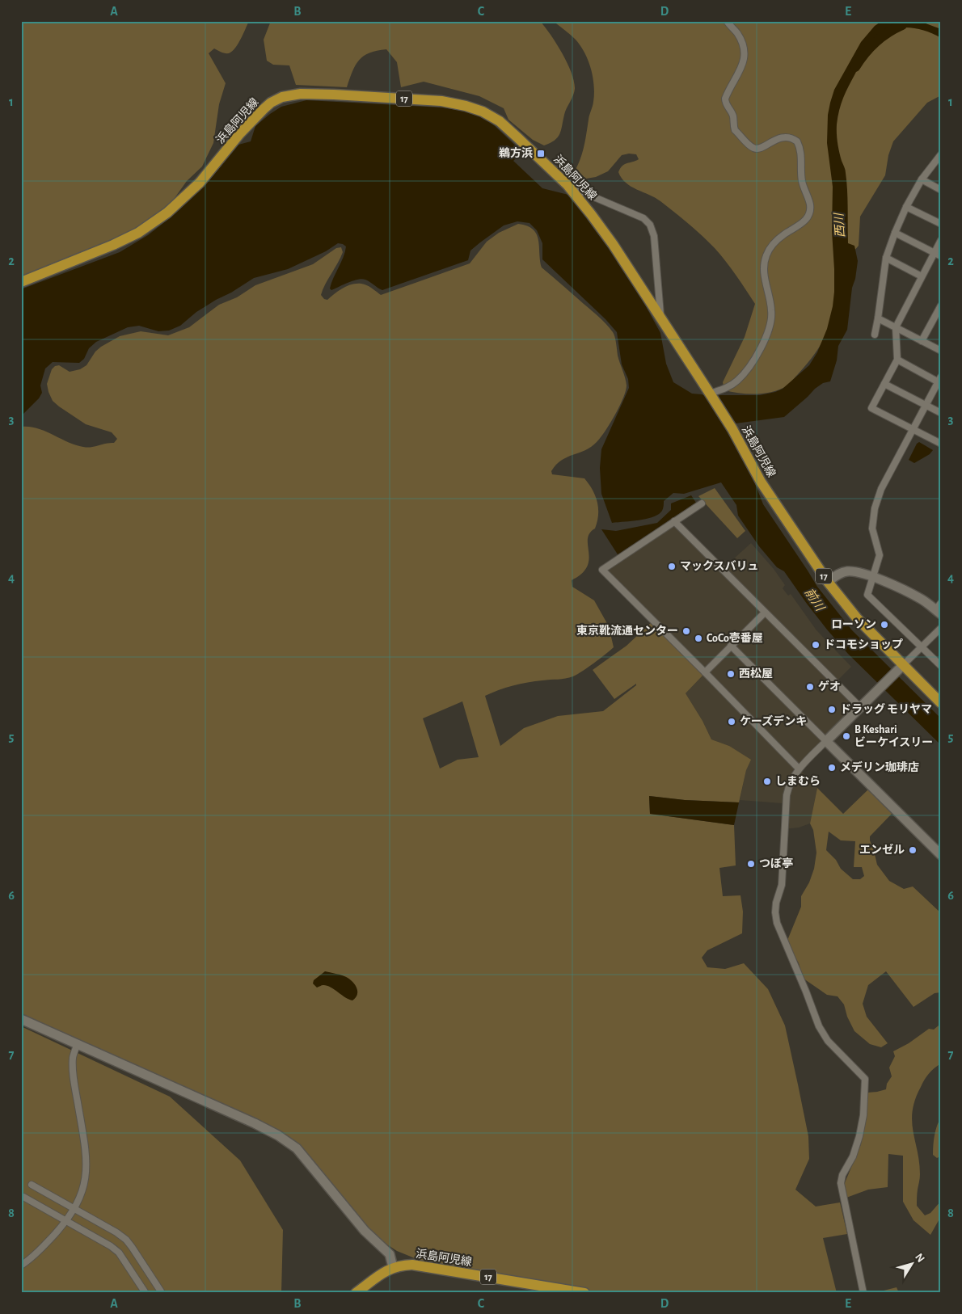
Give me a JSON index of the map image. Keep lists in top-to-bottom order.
{
  "streets": {
    "main road": ["17", "浜島阿児線"]
  },
  "water": ["西川", "前川"],
  "places": {
    "transit": ["鵜方浜"],
    "other": [
      "マックスバリュ",
      "ローソン",
      "東京靴流通センター",
      "CoCo壱番屋",
      "ドコモショップ",
      "西松屋",
      "ゲオ",
      "ドラッグ モリヤマ",
      "ケーズデンキ",
      "B Keshari ビーケイスリー",
      "メデリン珈琲店",
      "しまむら",
      "エンゼル",
      "つぼ亭"
    ]
  },
  "north": "top right",
  "grid": {
    "columns": [
      "A",
      "B",
      "C",
      "D",
      "E"
    ],
    "rows": [
      "1",
      "2",
      "3",
      "4",
      "5",
      "6",
      "7",
      "8"
    ]
  }
}
